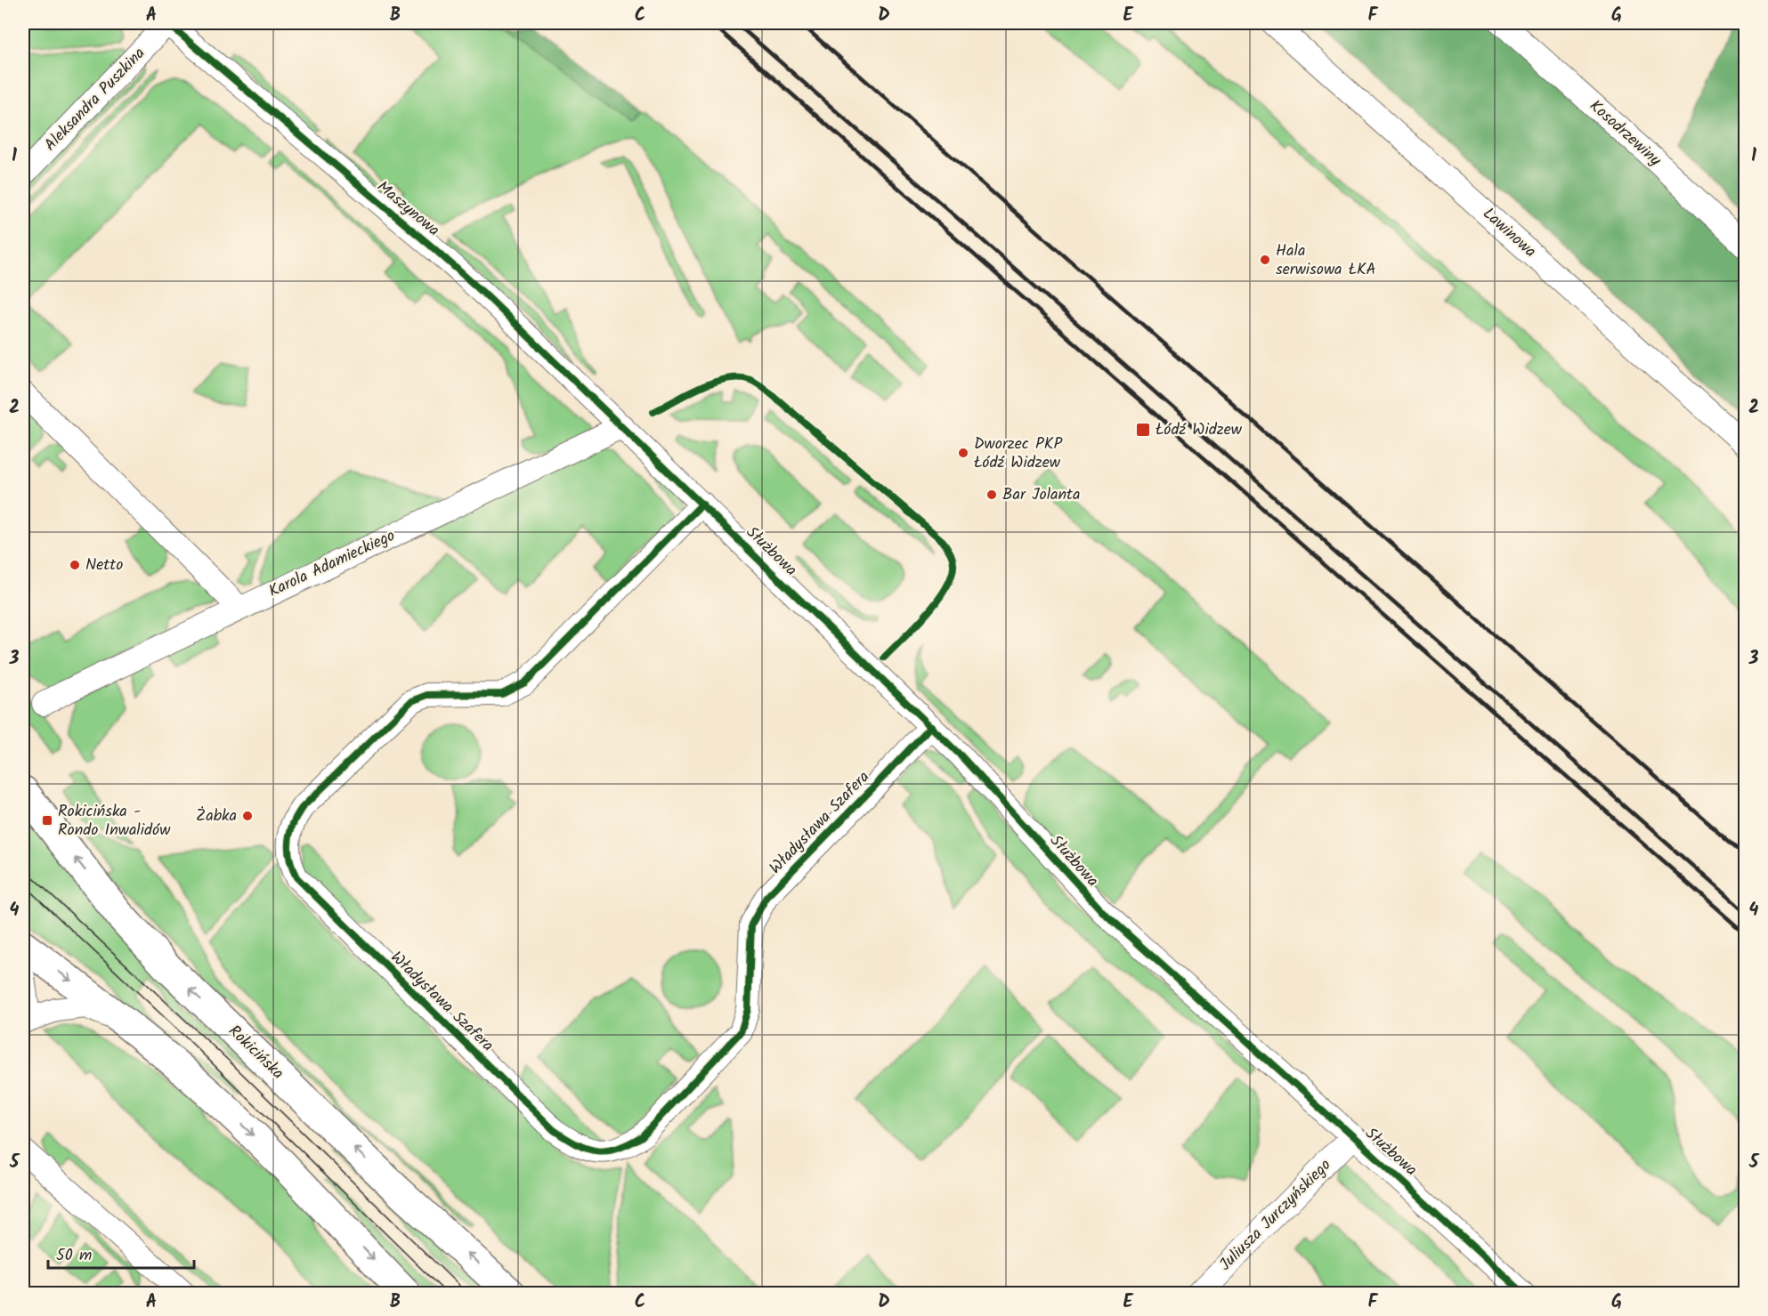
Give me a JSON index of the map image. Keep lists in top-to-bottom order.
{
  "streets": {
    "main road": ["Rokicińska"],
    "street": [
      "Aleksandra Puszkina",
      "Kosodrzewiny",
      "Maszynowa",
      "Lawinowa",
      "Służbowa",
      "Karola Adamieckiego",
      "Władysława Szafera",
      "Juliusza Jurczyńskiego"
    ]
  },
  "crossings": [
    ["Aleksandra Puszkina", "Maszynowa"],
    ["Maszynowa", "Służbowa"],
    ["Maszynowa", "Karola Adamieckiego"],
    ["Służbowa", "Karola Adamieckiego"],
    ["Służbowa", "Władysława Szafera"],
    ["Służbowa", "Juliusza Jurczyńskiego"]
  ],
  "places": {
    "other": [
      "Hala serwisowa ŁKA",
      "Dworzec PKP Łódź Widzew",
      "Bar Jolanta",
      "Netto",
      "Żabka"
    ],
    "transit": ["Łódź Widzew", "Rokicińska - Rondo Inwalidów"]
  },
  "scale_bar": "50 m",
  "grid": {
    "columns": [
      "A",
      "B",
      "C",
      "D",
      "E",
      "F",
      "G"
    ],
    "rows": [
      "1",
      "2",
      "3",
      "4",
      "5"
    ]
  }
}
